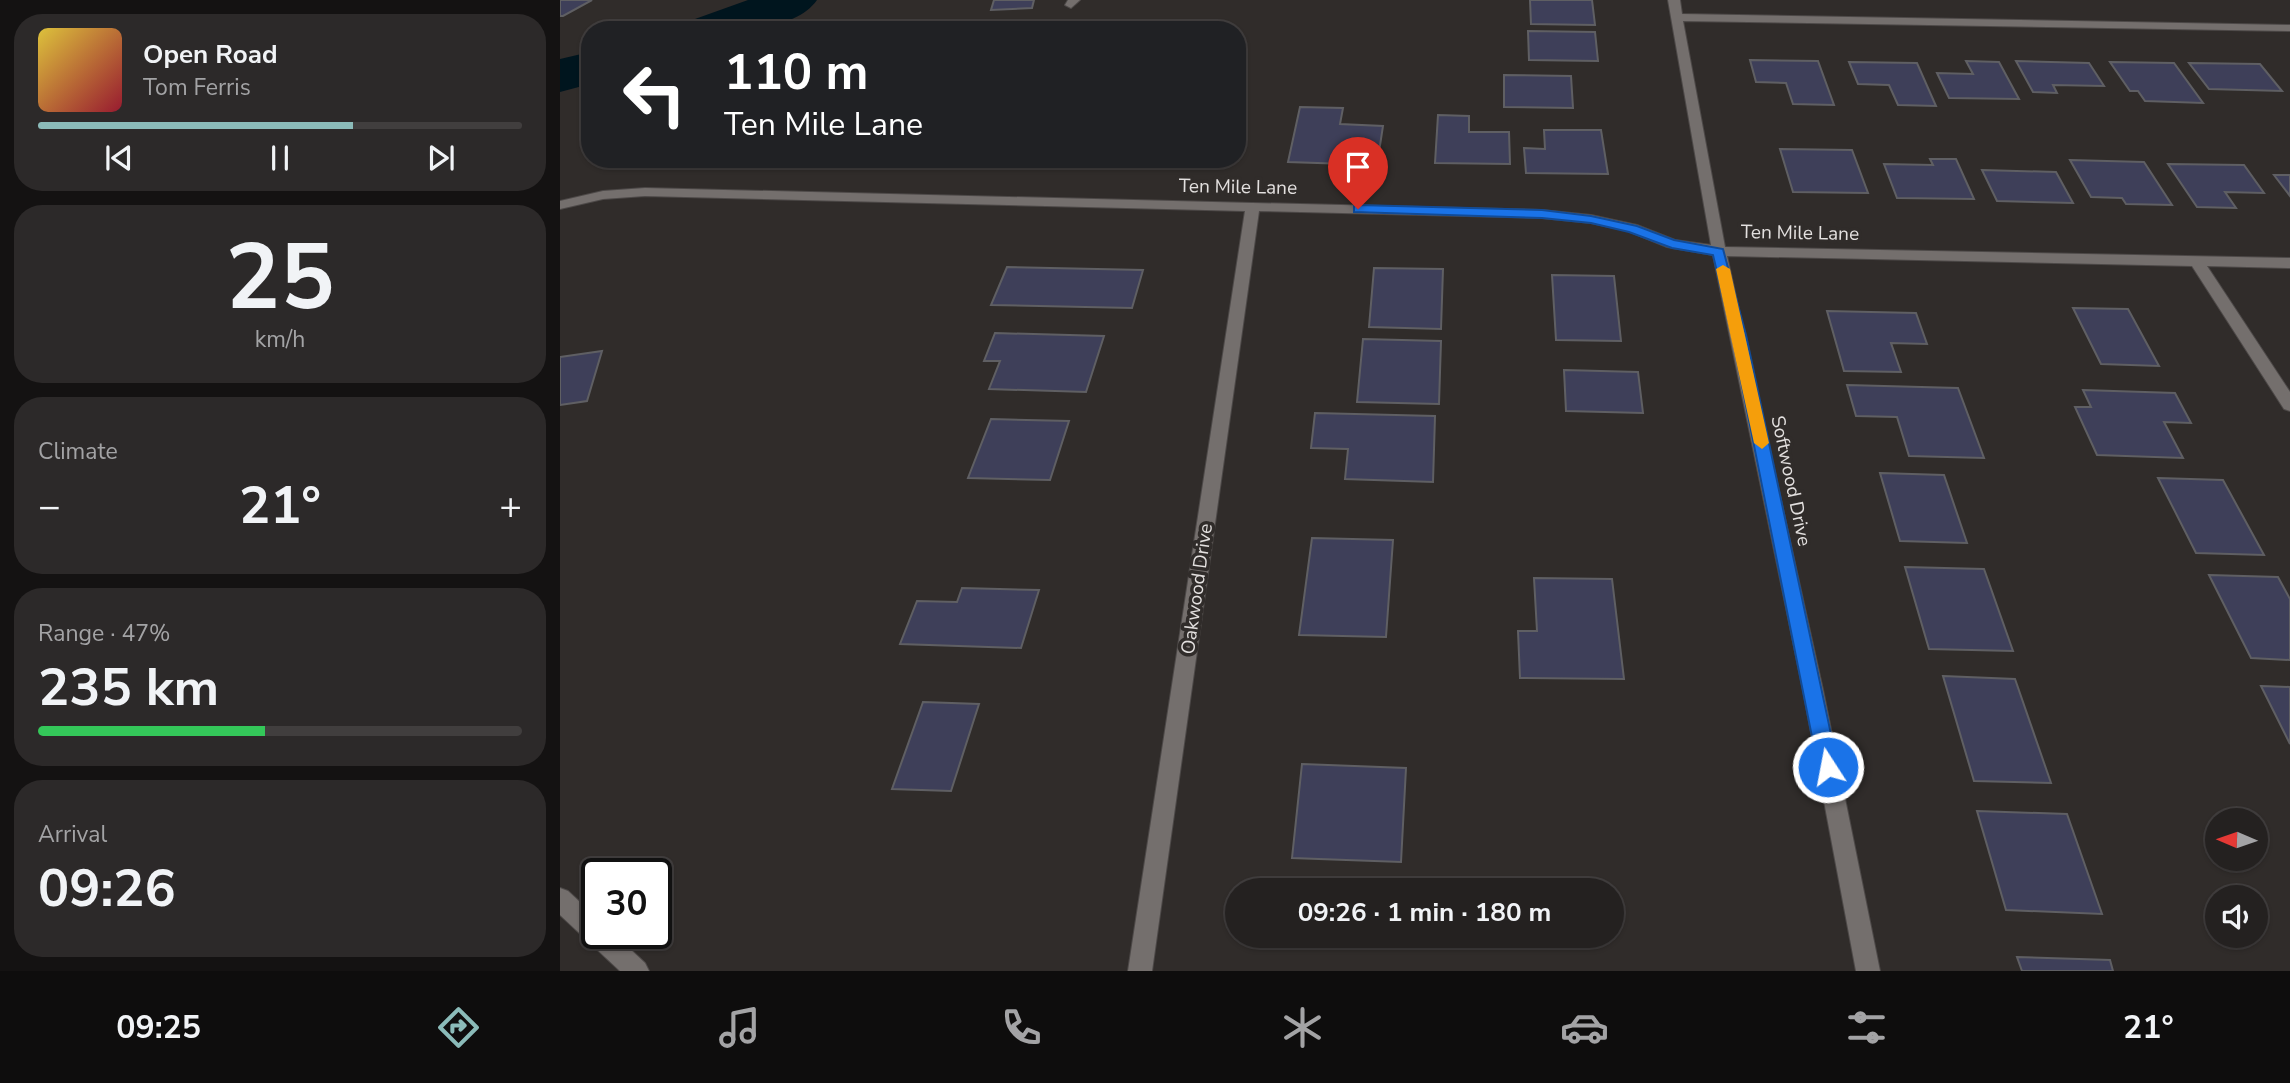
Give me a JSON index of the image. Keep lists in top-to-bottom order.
{
  "streets": {
    "street": ["Ten Mile Lane", "Softwood Drive", "Oakwood Drive"]
  },
  "crossings": [
    ["Ten Mile Lane", "Softwood Drive"],
    ["Ten Mile Lane", "Oakwood Drive"]
  ],
  "north": "left",
  "page": {
    "turn": ["110 m", "Ten Mile Lane"],
    "song": ["Open Road", "Tom Ferris"],
    "tile": [
      ["25", "km/h"],
      "Climate",
      ["Range · 47%", "235 km"],
      ["Arrival", "09:26"]
    ],
    "heat": ["−", "21°", "+"],
    "limit": "30",
    "trip": "09:26 · 1 min · 180 m",
    "tabs": ["09:25", "21°"]
  }
}
